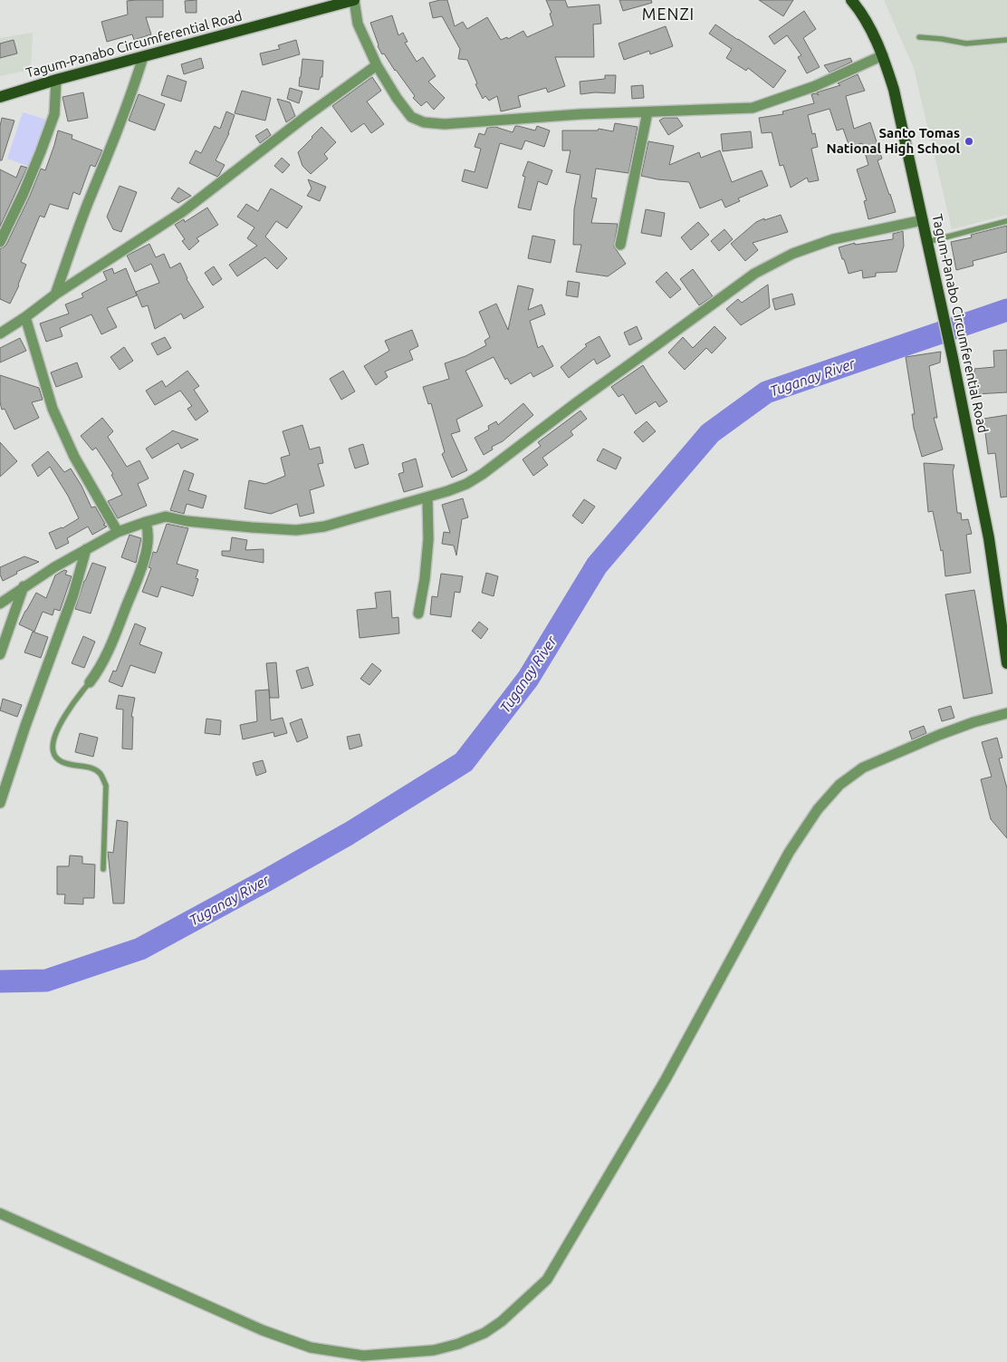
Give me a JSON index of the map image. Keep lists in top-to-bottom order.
{
  "streets": {
    "main road": ["Tagum-Panabo Circumferential Road"]
  },
  "districts": ["MENZI"],
  "water": ["Tuganay River"],
  "places": ["Santo Tomas National High School"]
}
